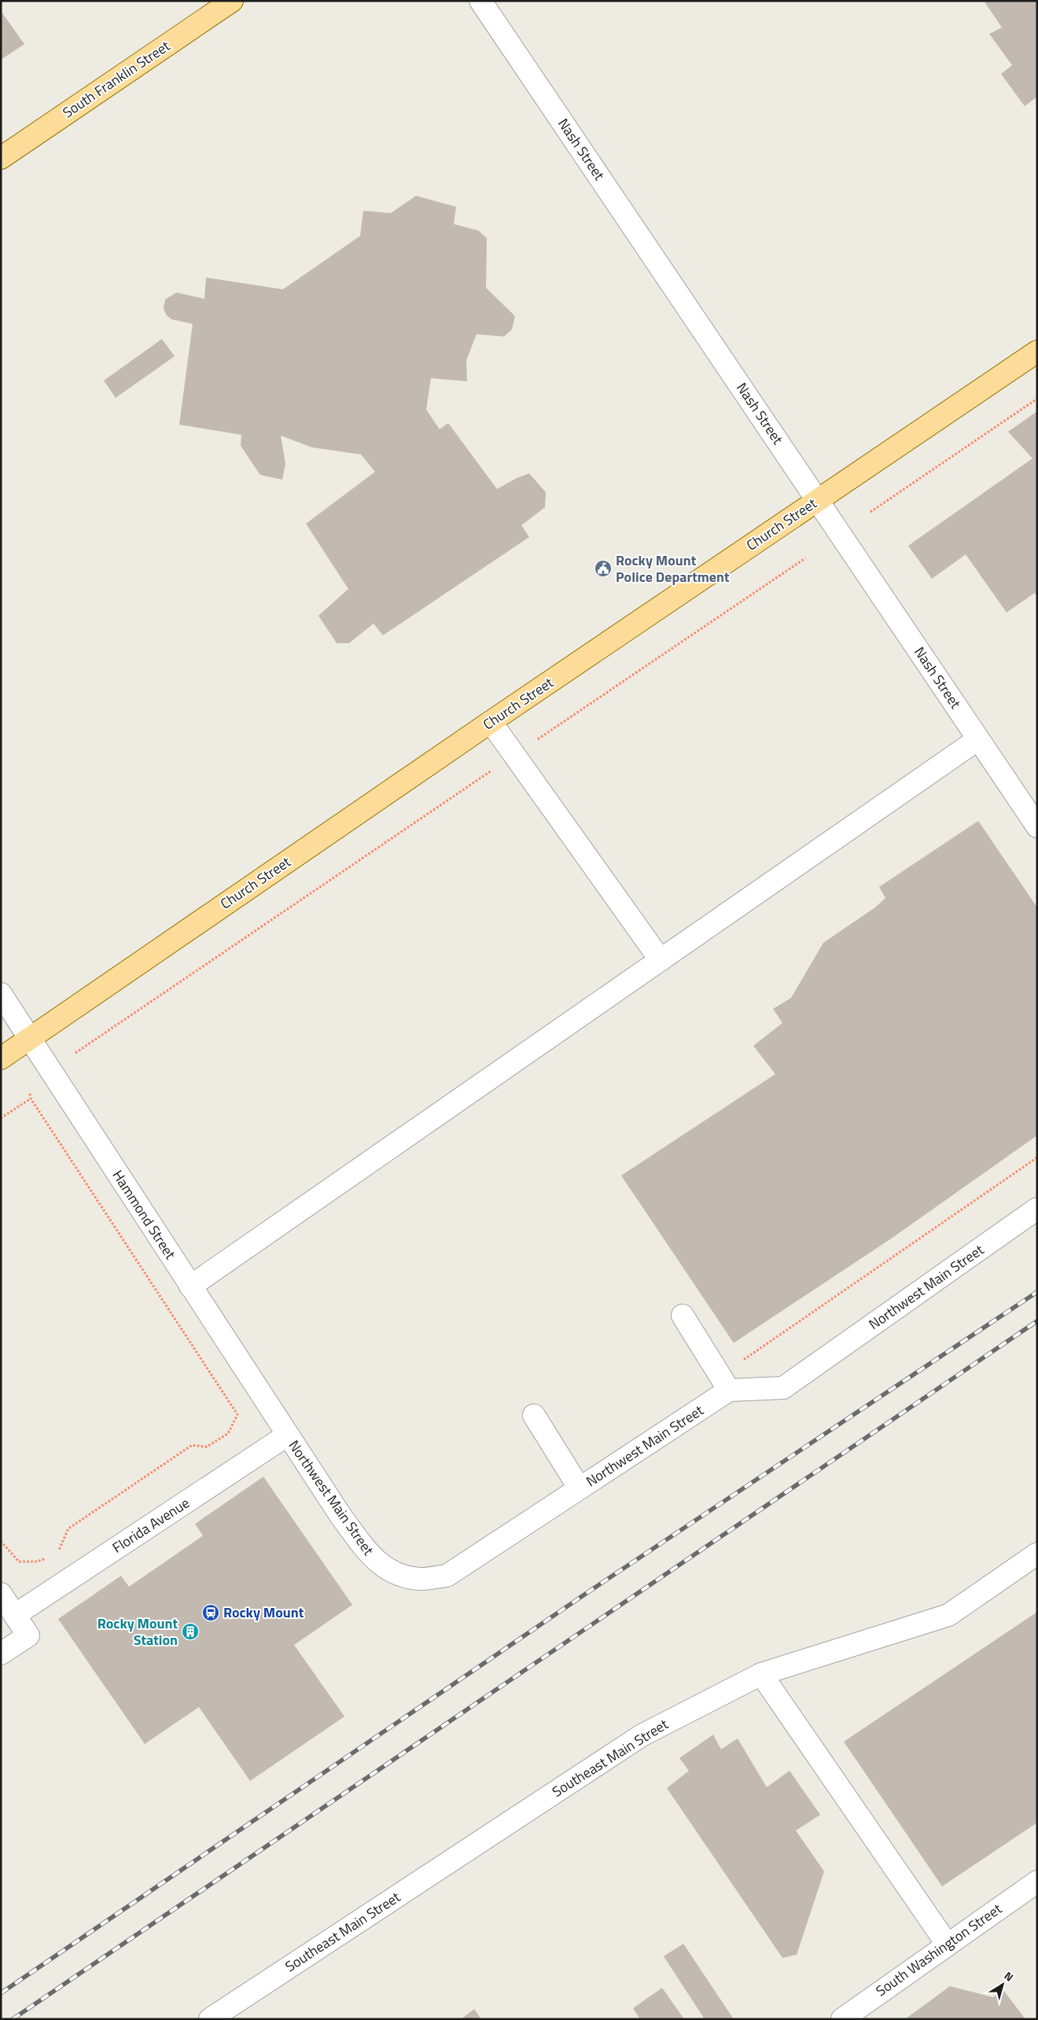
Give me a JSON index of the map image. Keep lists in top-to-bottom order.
{
  "streets": {
    "main road": ["South Franklin Street", "Church Street"],
    "street": [
      "Nash Street",
      "Hammond Street",
      "Northwest Main Street",
      "Florida Avenue",
      "Southeast Main Street",
      "South Washington Street"
    ]
  },
  "crossings": [
    ["Nash Street", "Church Street"],
    ["Church Street", "Hammond Street"],
    ["Hammond Street", "Northwest Main Street"],
    ["Hammond Street", "Florida Avenue"],
    ["Northwest Main Street", "Florida Avenue"]
  ],
  "places": {
    "public building": ["Rocky Mount Police Department"],
    "station": ["Rocky Mount"],
    "building": ["Rocky Mount Station"]
  },
  "north": "top right"
}
